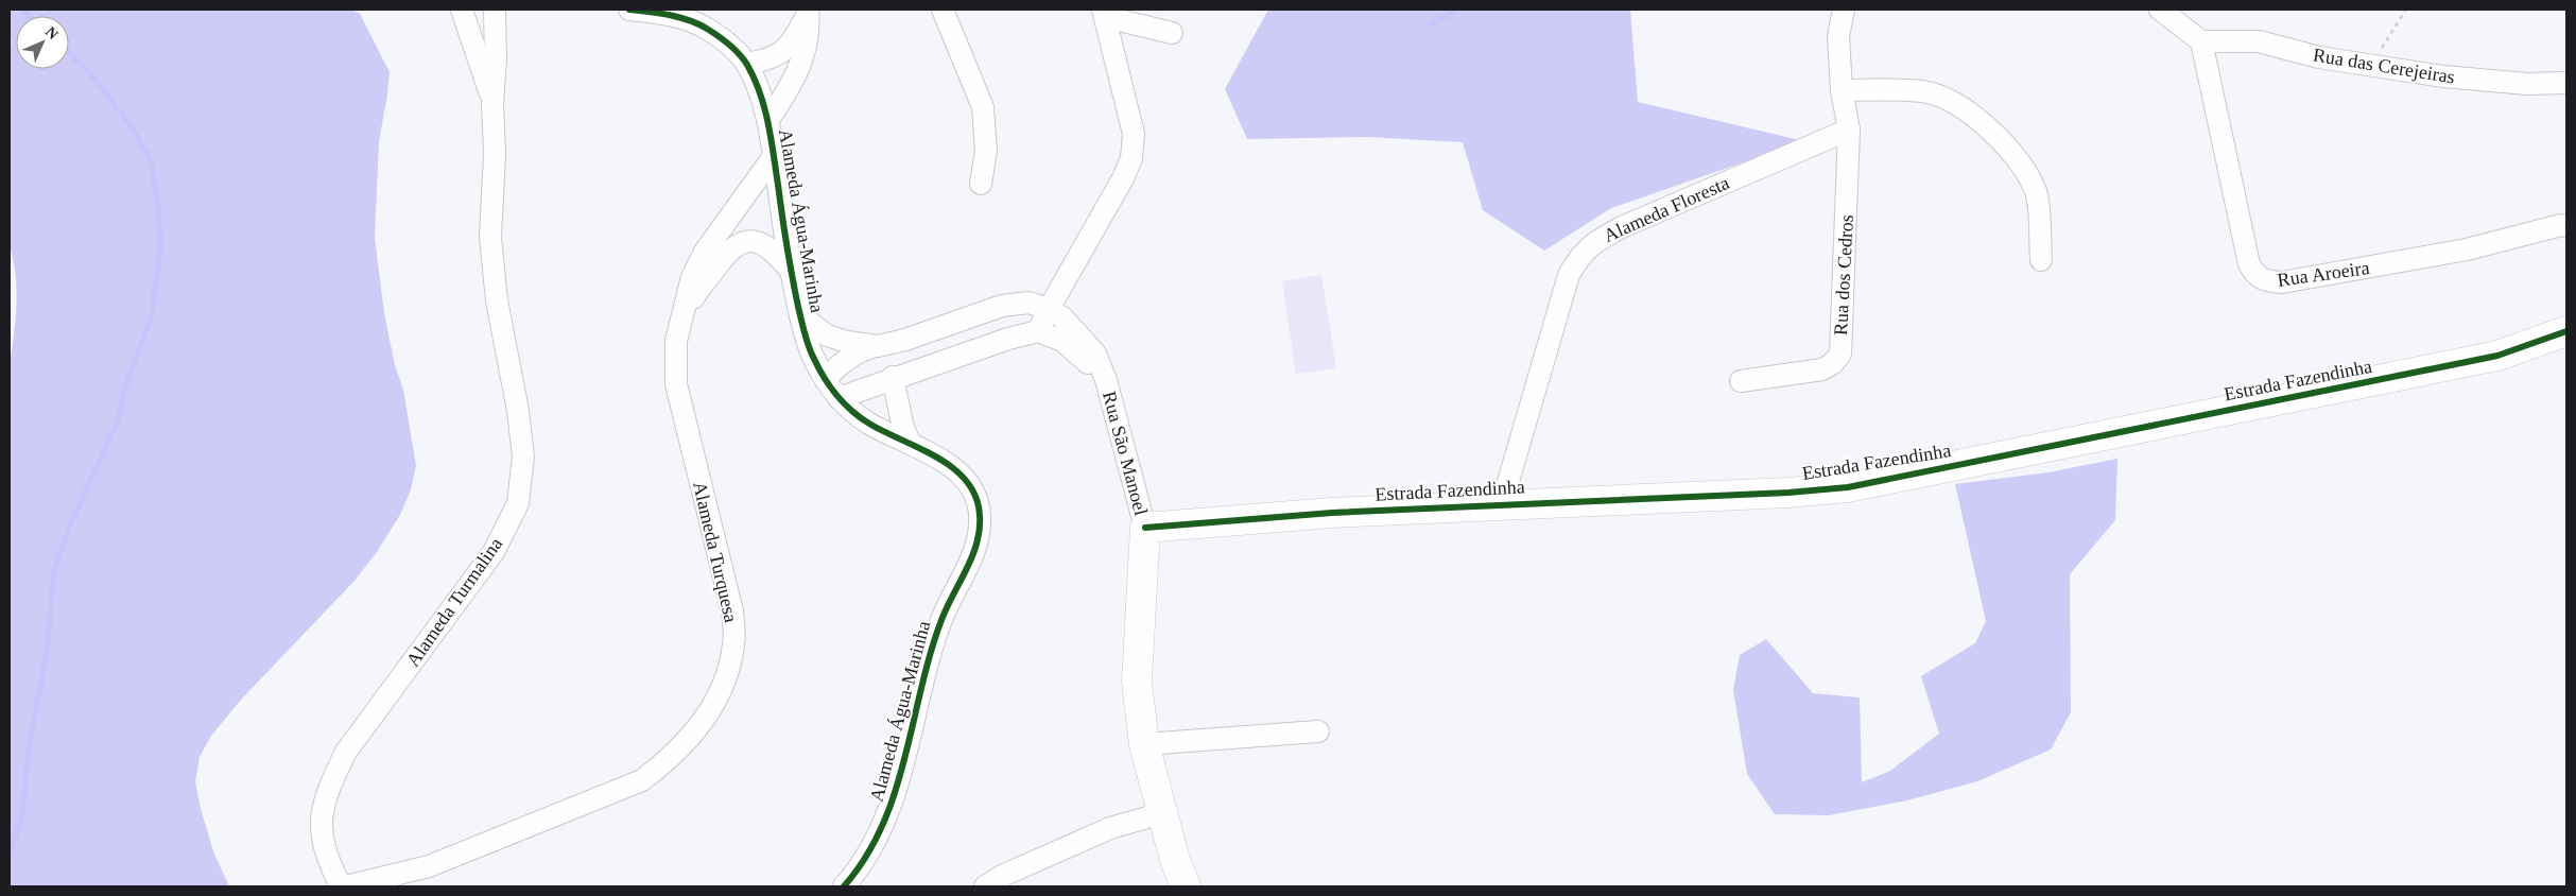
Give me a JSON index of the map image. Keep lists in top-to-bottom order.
{
  "streets": {
    "street": [
      "Rua das Cerejeiras",
      "Alameda Floresta",
      "Alameda Água-Marinha",
      "Rua Aroeira",
      "Rua dos Cedros",
      "Estrada Fazendinha",
      "Rua São Manoel",
      "Alameda Turquesa",
      "Alameda Turmalina"
    ]
  },
  "crossings": [
    ["Rua das Cerejeiras", "Rua Aroeira"],
    ["Alameda Floresta", "Rua dos Cedros"],
    ["Alameda Floresta", "Estrada Fazendinha"],
    ["Alameda Água-Marinha", "Alameda Turquesa"],
    ["Estrada Fazendinha", "Rua São Manoel"]
  ],
  "north": "top right"
}
